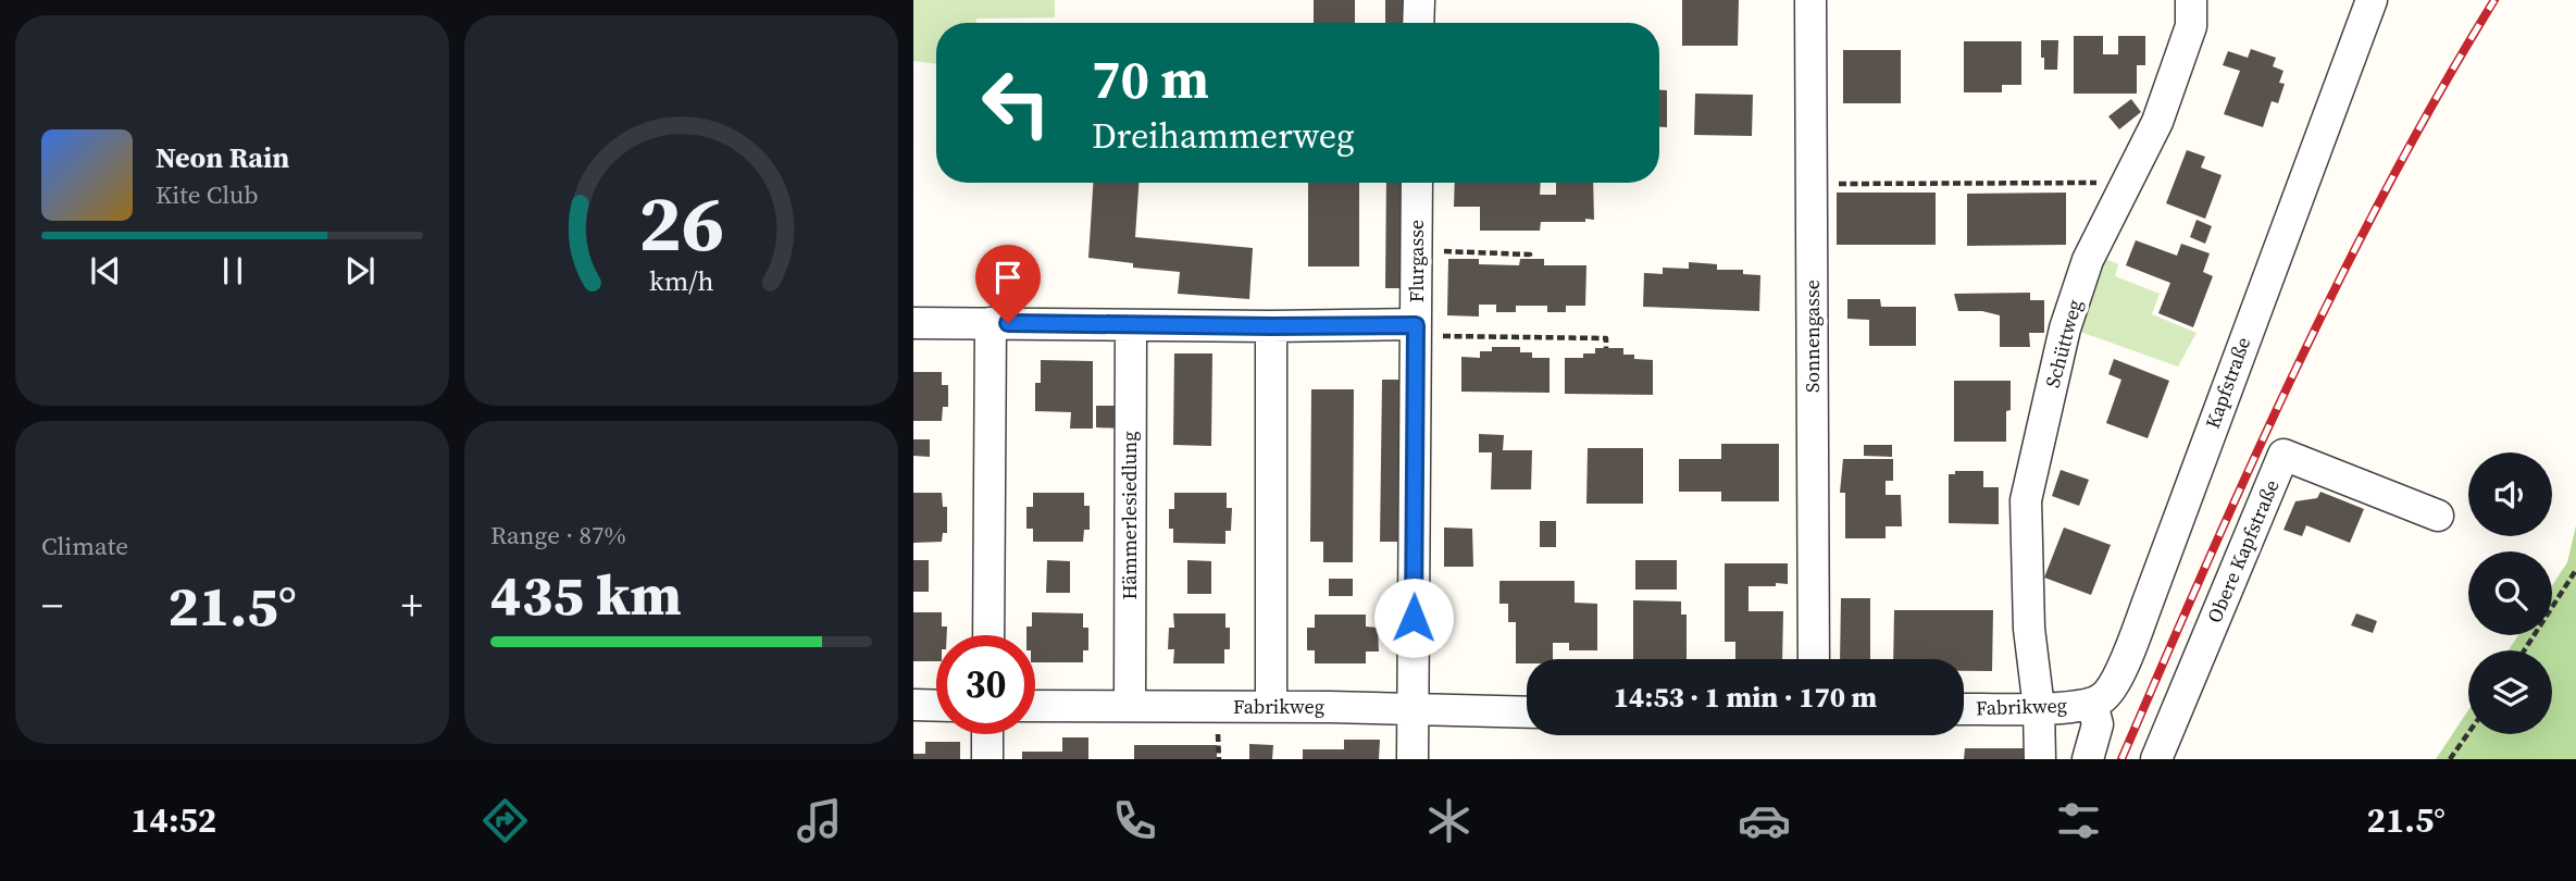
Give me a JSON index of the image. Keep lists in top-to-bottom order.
{
  "streets": {
    "street": [
      "Flurgasse",
      "Sonnengasse",
      "Schüttweg",
      "Kapfstraße",
      "Hämmerlesiedlung",
      "Obere Kapfstraße",
      "Fabrikweg"
    ]
  },
  "crossings": [
    ["Flurgasse", "Fabrikweg"],
    ["Schüttweg", "Fabrikweg"],
    ["Kapfstraße", "Fabrikweg"],
    ["Hämmerlesiedlung", "Fabrikweg"]
  ],
  "page": {
    "turn": ["70 m", "Dreihammerweg"],
    "song": ["Neon Rain", "Kite Club"],
    "tile": [
      "Climate",
      ["Range · 87%", "435 km"]
    ],
    "heat": ["−", "21.5°", "+"],
    "limit": "30",
    "trip": "14:53 · 1 min · 170 m",
    "tabs": ["14:52", "21.5°"],
    "gauge": ["26", "km/h"]
  }
}
